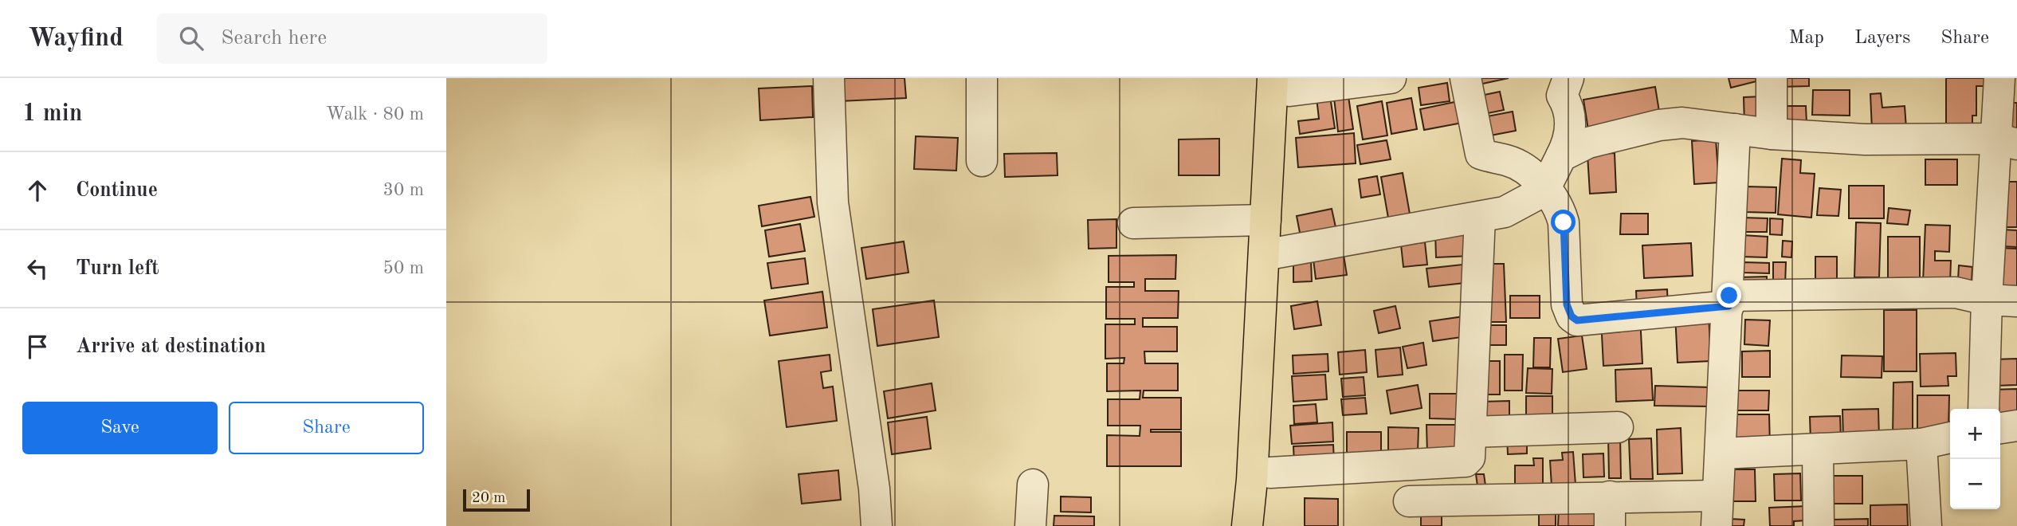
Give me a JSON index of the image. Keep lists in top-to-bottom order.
{
  "scale_bar": "20 m",
  "page": {
    "header": "Wayfind",
    "search": "Search here",
    "nav": ["Map", "Layers", "Share"],
    "heading": ["1 min", "Walk · 80 m"],
    "list": [
      ["Continue", "30 m"],
      ["Turn left", "50 m"],
      "Arrive at destination"
    ],
    "buttons": ["Save", "Share"],
    "map_buttons": ["+", "−"],
    "scale": "20 m"
  }
}
